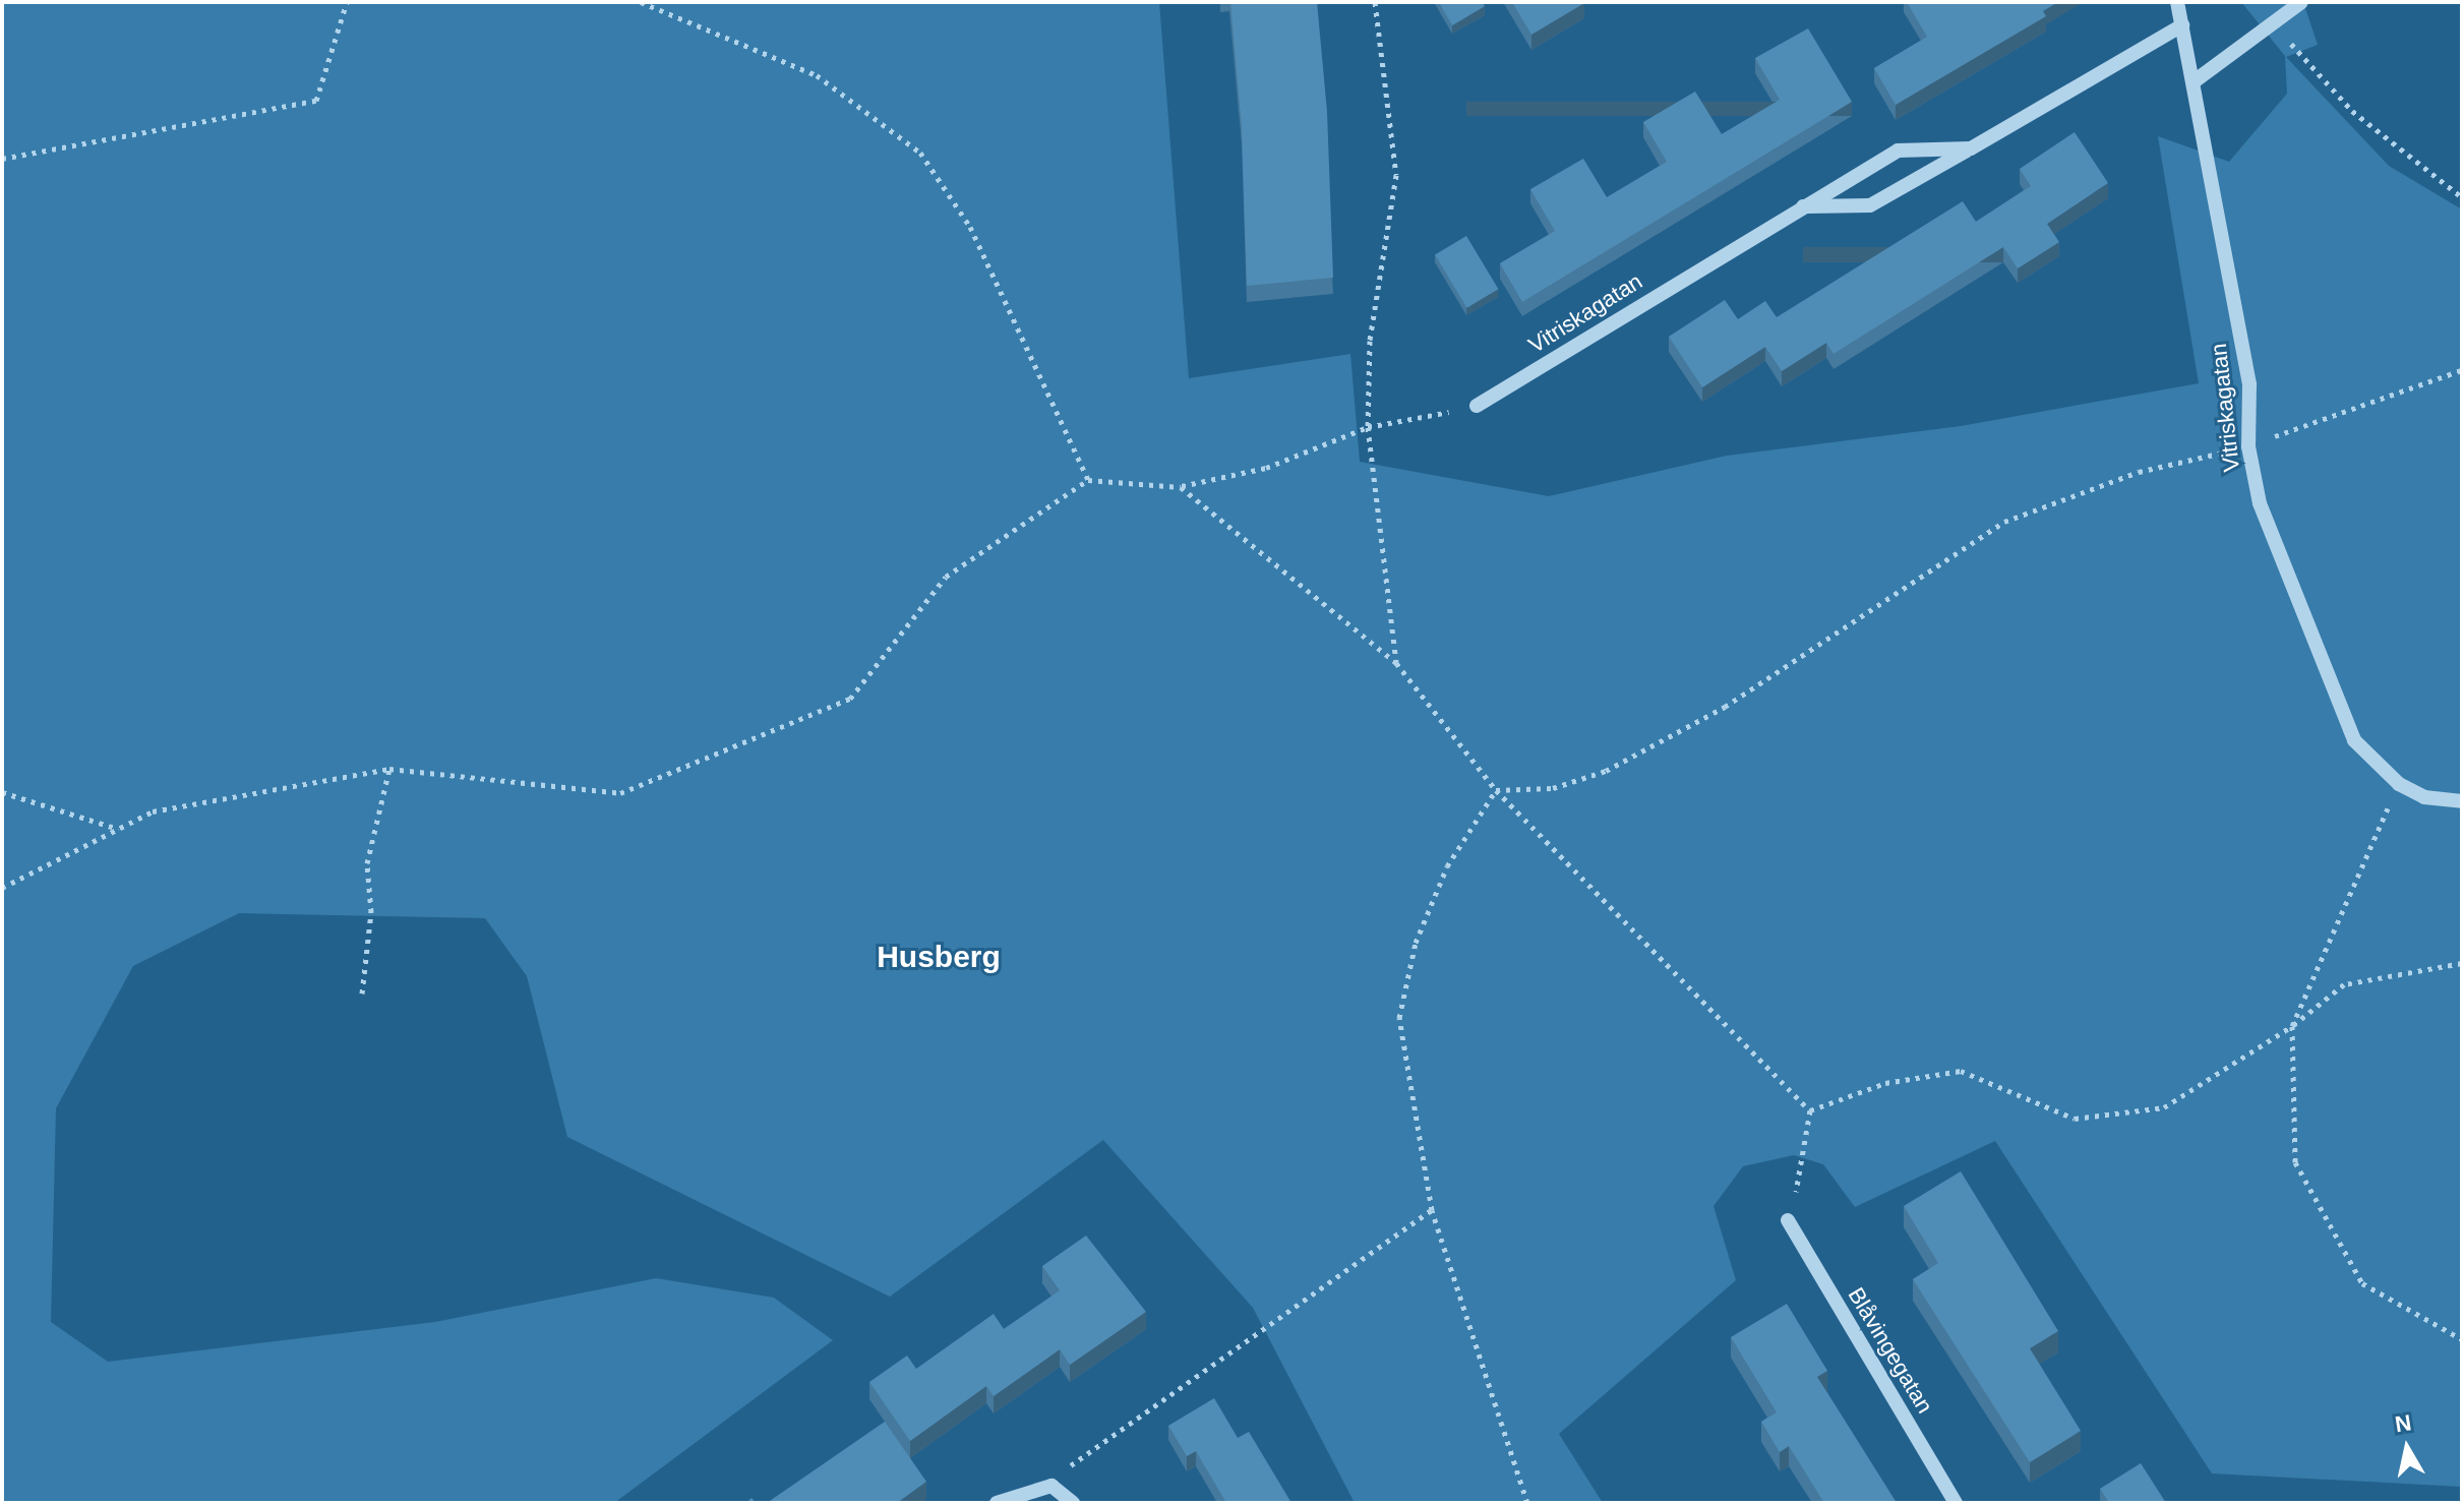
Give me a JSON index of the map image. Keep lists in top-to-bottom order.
{
  "streets": {
    "street": ["Vitriskagatan", "Blåvingegatan"]
  },
  "districts": ["Husberg"],
  "north": "top"
}
